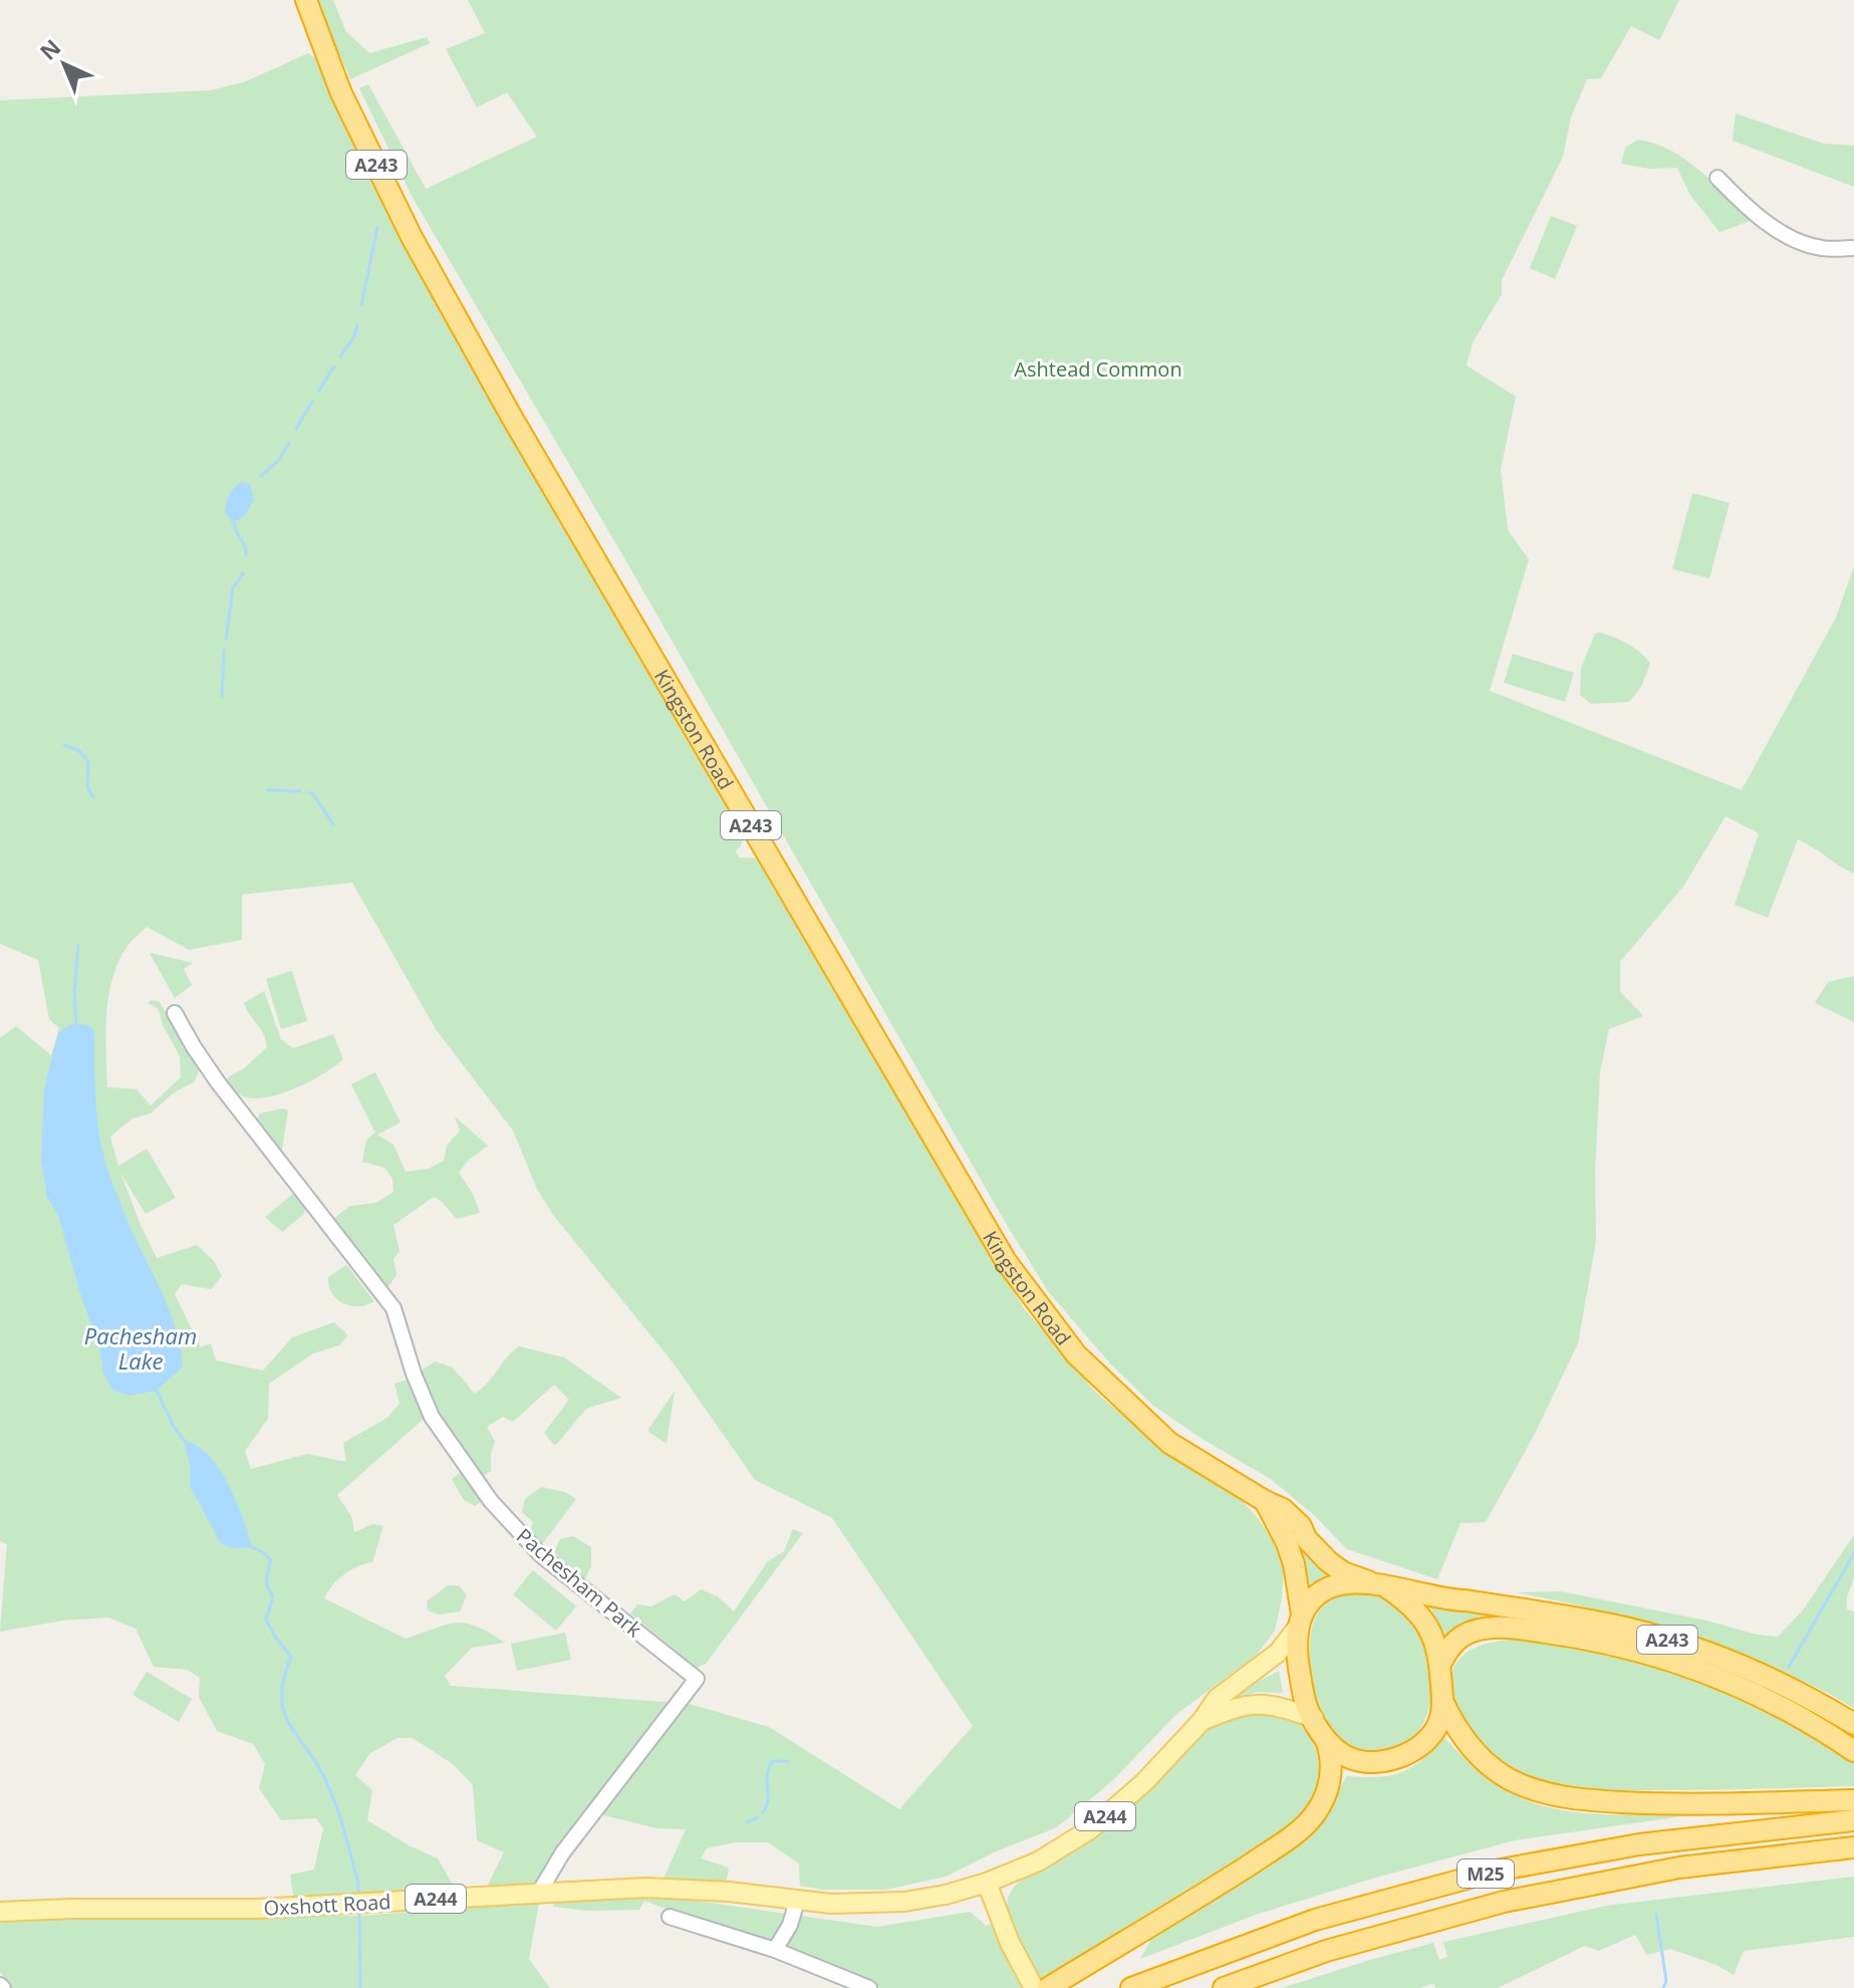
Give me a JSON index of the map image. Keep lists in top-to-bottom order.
{
  "streets": {
    "highway": ["A243", "Kingston Road", "M25"],
    "main road": ["A244", "Oxshott Road"],
    "street": ["Pachesham Park"]
  },
  "crossings": [
    ["A243", "Kingston Road"],
    ["A243", "Oxshott Road"],
    ["Kingston Road", "Oxshott Road"],
    ["Pachesham Park", "Oxshott Road"]
  ],
  "water": ["Pachesham Lake"],
  "parks": ["Ashtead Common"],
  "north": "top left"
}
